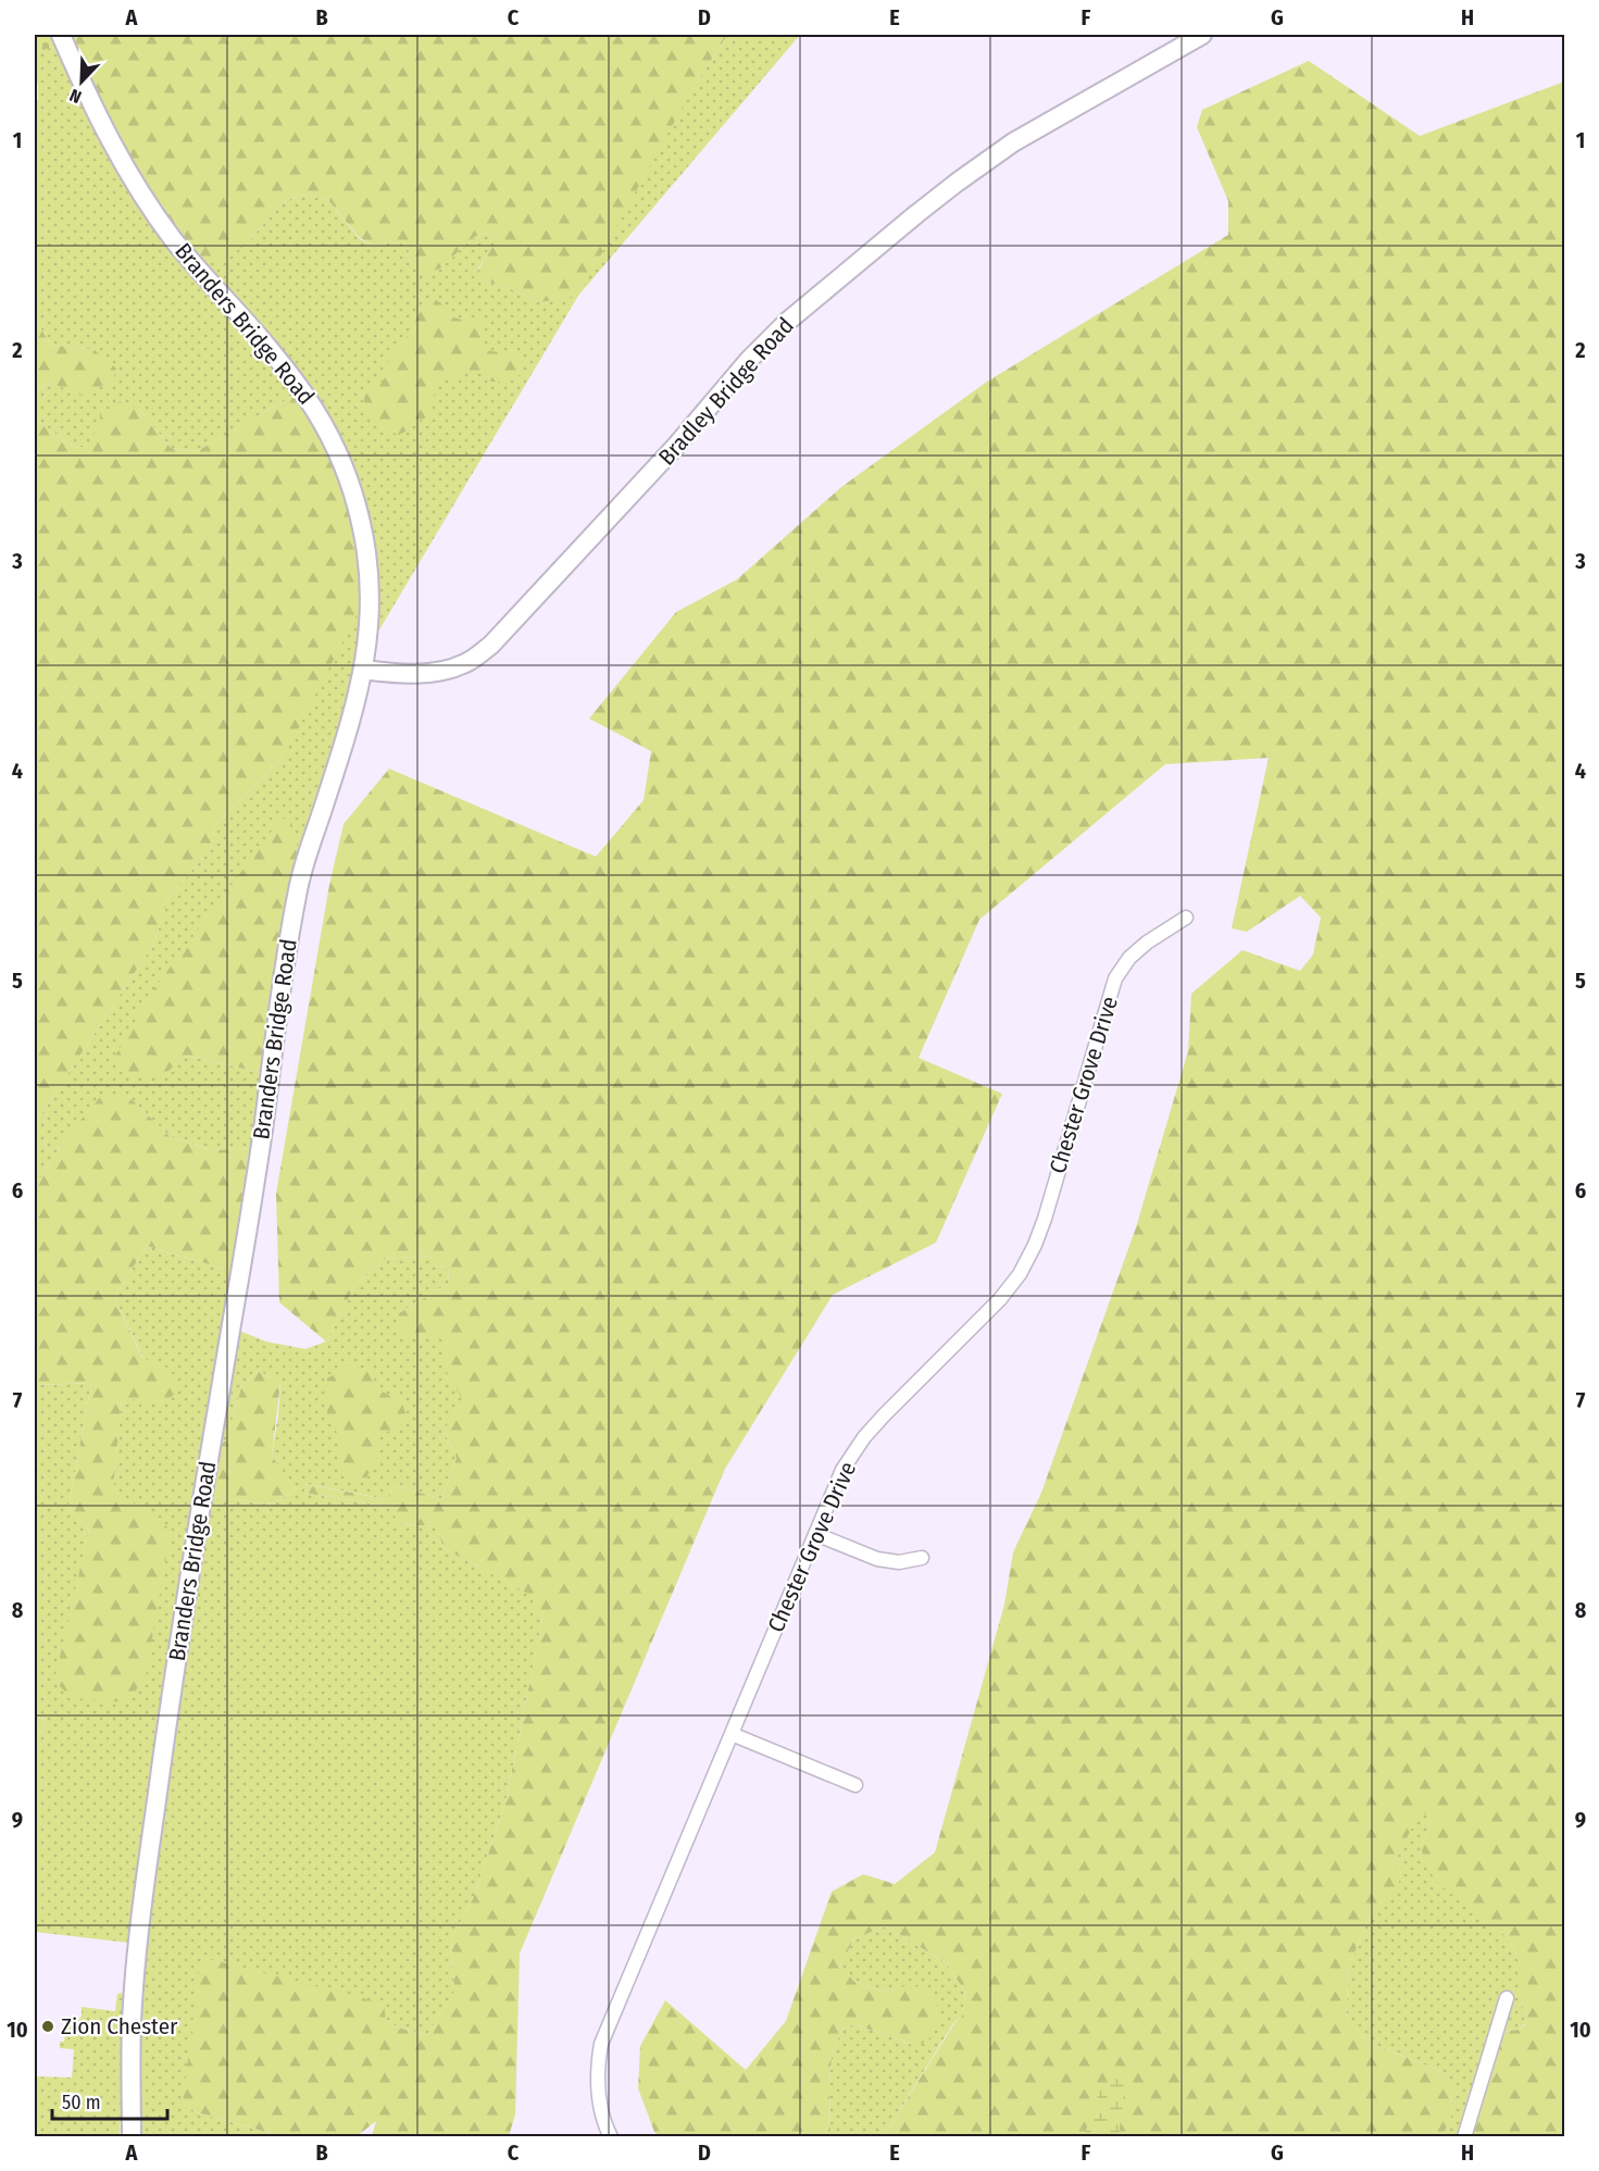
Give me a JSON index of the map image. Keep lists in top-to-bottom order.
{
  "streets": {
    "street": ["Branders Bridge Road", "Bradley Bridge Road", "Chester Grove Drive"]
  },
  "crossings": [
    ["Branders Bridge Road", "Bradley Bridge Road"]
  ],
  "places": ["Zion Chester"],
  "scale_bar": "50 m",
  "north": "bottom left",
  "grid": {
    "columns": [
      "A",
      "B",
      "C",
      "D",
      "E",
      "F",
      "G",
      "H"
    ],
    "rows": [
      "1",
      "2",
      "3",
      "4",
      "5",
      "6",
      "7",
      "8",
      "9",
      "10"
    ]
  }
}
